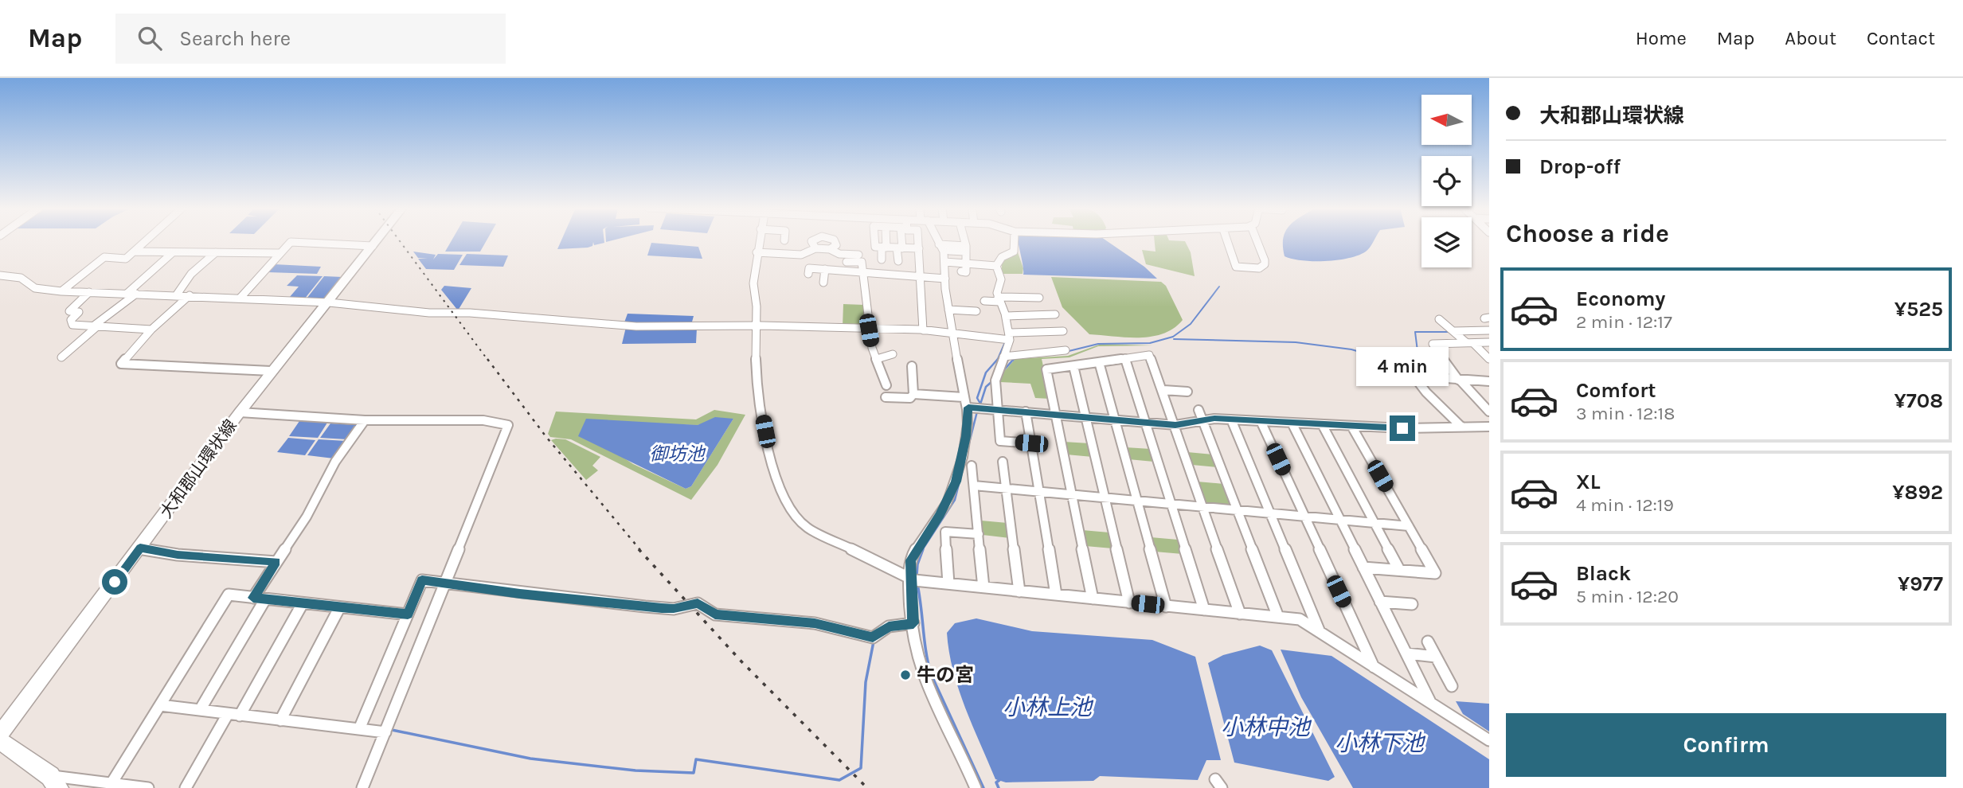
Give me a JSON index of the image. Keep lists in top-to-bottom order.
{
  "streets": {
    "main road": ["大和郡山環状線"]
  },
  "water": [
    "御坊池",
    "小林上池",
    "小林中池",
    "小林下池"
  ],
  "places": ["牛の宮"],
  "north": "left",
  "page": {
    "header": "Map",
    "search": "Search here",
    "nav": [
      "Home",
      "Map",
      "About",
      "Contact"
    ],
    "banner": ["大和郡山環状線", "Drop-off"],
    "heading": "Choose a ride",
    "list": [
      {
        "name": "Economy",
        "note": "2 min · 12:17",
        "value": "¥525"
      },
      {
        "name": "Comfort",
        "note": "3 min · 12:18",
        "value": "¥708"
      },
      {
        "name": "XL",
        "note": "4 min · 12:19",
        "value": "¥892"
      },
      {
        "name": "Black",
        "note": "5 min · 12:20",
        "value": "¥977"
      }
    ],
    "bubble": "4 min",
    "buttons": "Confirm"
  }
}
